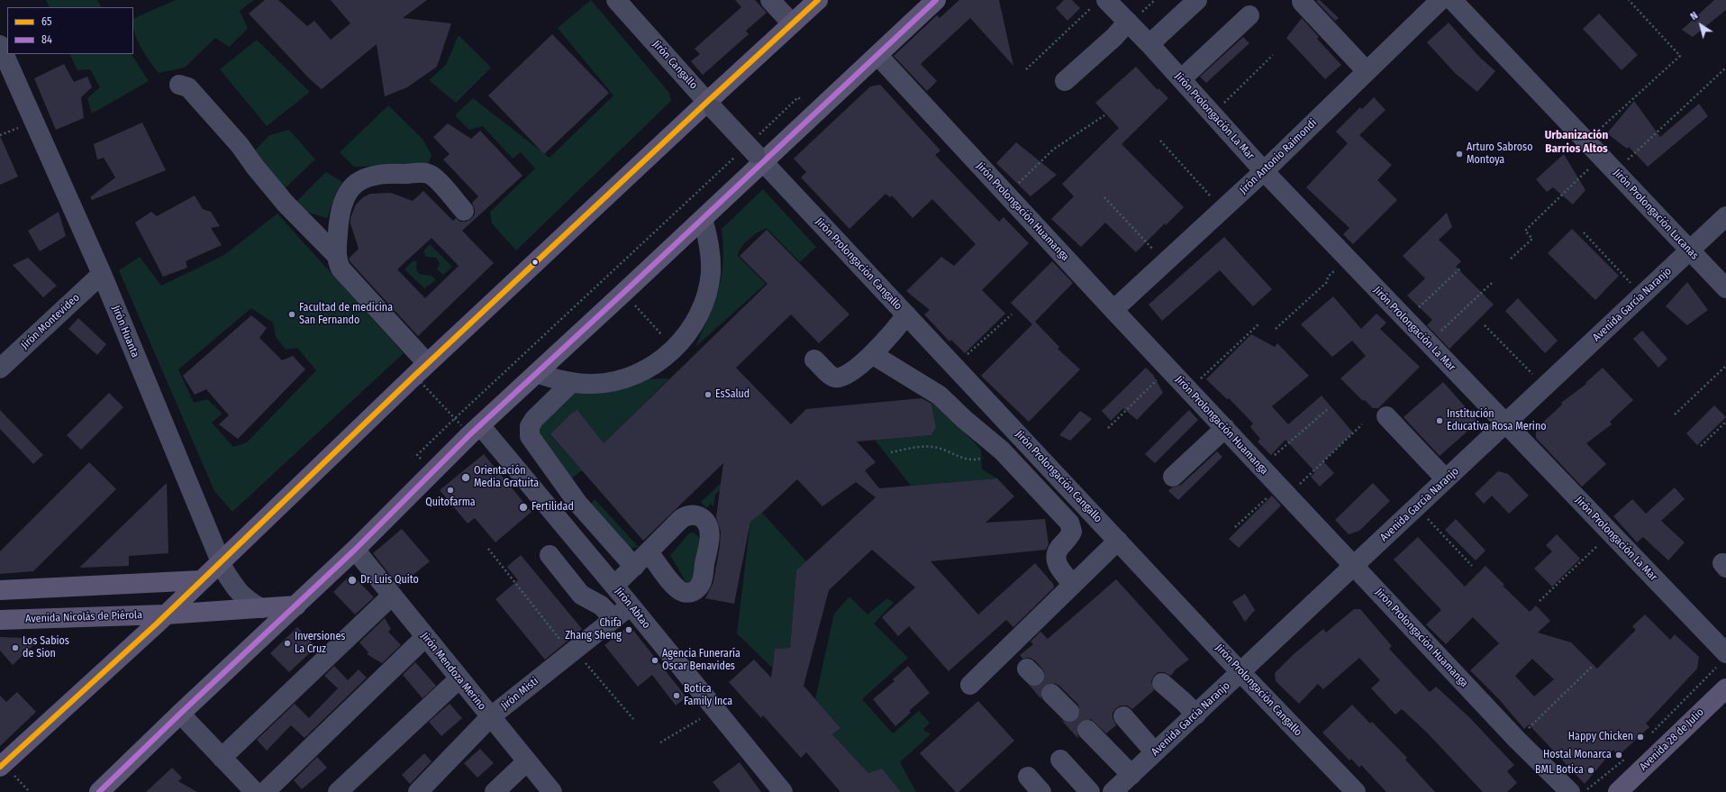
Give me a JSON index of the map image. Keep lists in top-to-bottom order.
{
  "streets": {
    "main road": ["Avenida Nicolás de Piérola", "Avenida 28 de Julio"],
    "street": [
      "Jirón Cangallo",
      "Jirón Prolongación La Mar",
      "Jirón Antonio Raimondi",
      "Jirón Prolongación Huamanga",
      "Jirón Prolongación Lucanas",
      "Jirón Prolongación Cangallo",
      "Avenida García Naranjo",
      "Jirón Montevideo",
      "Jirón Huanta",
      "Jirón Abtao",
      "Jirón Mendoza Merino",
      "Jirón Misti"
    ]
  },
  "crossings": [
    ["Jirón Cangallo", "Jirón Prolongación Cangallo"],
    ["Jirón Prolongación La Mar", "Jirón Antonio Raimondi"],
    ["Jirón Prolongación La Mar", "Avenida García Naranjo"],
    ["Jirón Antonio Raimondi", "Jirón Prolongación Huamanga"],
    ["Jirón Prolongación Huamanga", "Avenida García Naranjo"],
    ["Jirón Prolongación Lucanas", "Avenida García Naranjo"],
    ["Jirón Prolongación Cangallo", "Avenida García Naranjo"],
    ["Jirón Montevideo", "Jirón Huanta"],
    ["Jirón Huanta", "Avenida Nicolás de Piérola"],
    ["Jirón Abtao", "Jirón Misti"],
    ["Jirón Mendoza Merino", "Jirón Misti"]
  ],
  "districts": ["Urbanización Barrios Altos"],
  "places": [
    "Arturo Sabroso Montoya",
    "Facultad de medicina San Fernando",
    "EsSalud",
    "Institución Educativa Rosa Merino",
    "Orientación Media Gratuita",
    "Quitofarma",
    "Fertilidad",
    "Dr. Luis Quito",
    "Chifa Zhang Sheng",
    "Inversiones La Cruz",
    "Los Sabios de Sion",
    "Agencia Funeraría Oscar Benavides",
    "Botica Family Inca",
    "Happy Chicken",
    "Hostal Monarca",
    "BML Botica"
  ],
  "lines": ["transit line 65", "transit line 84"],
  "legend": ["65", "84"],
  "north": "top left"
}
